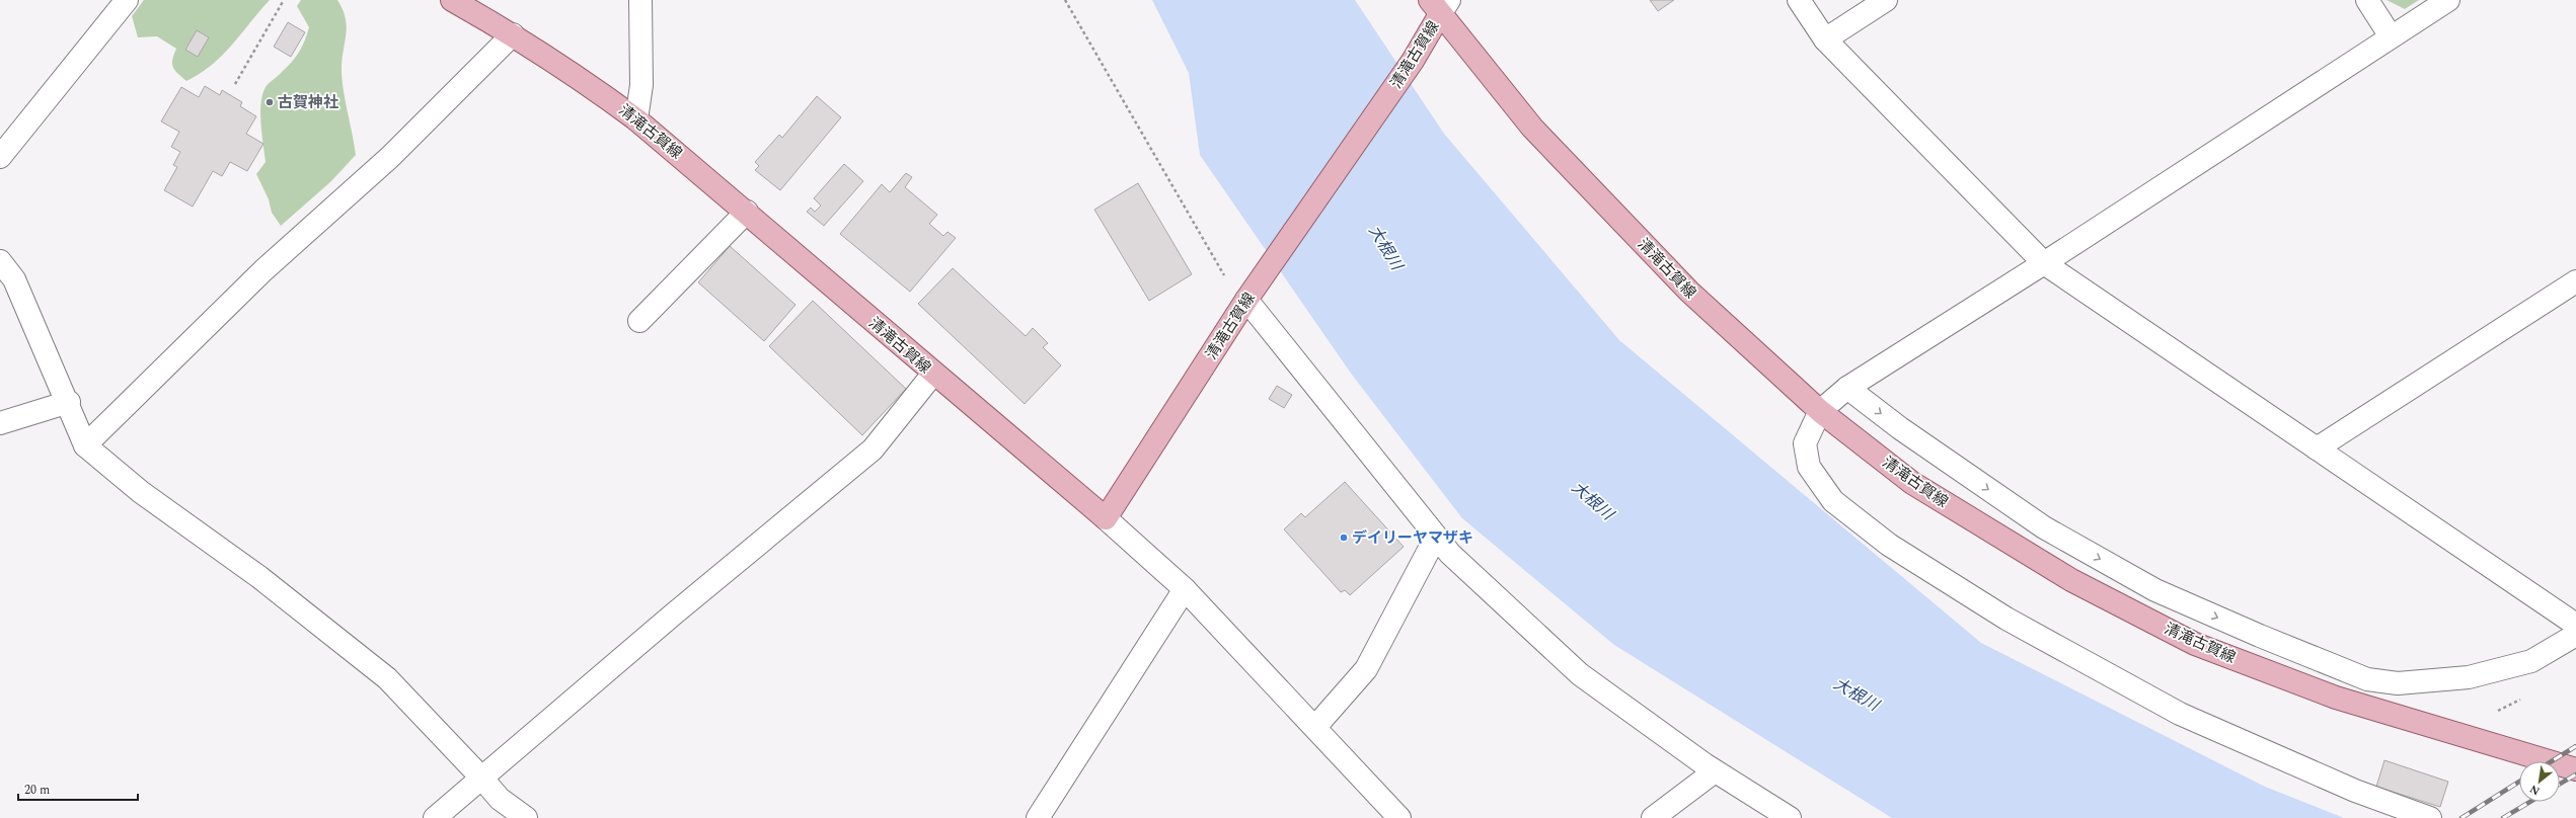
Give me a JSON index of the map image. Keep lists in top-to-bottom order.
{
  "streets": {
    "main road": ["清滝古賀線"]
  },
  "water": ["大根川"],
  "places": ["古賀神社", "デイリーヤマザキ"],
  "scale_bar": "20 m",
  "north": "bottom left"
}
